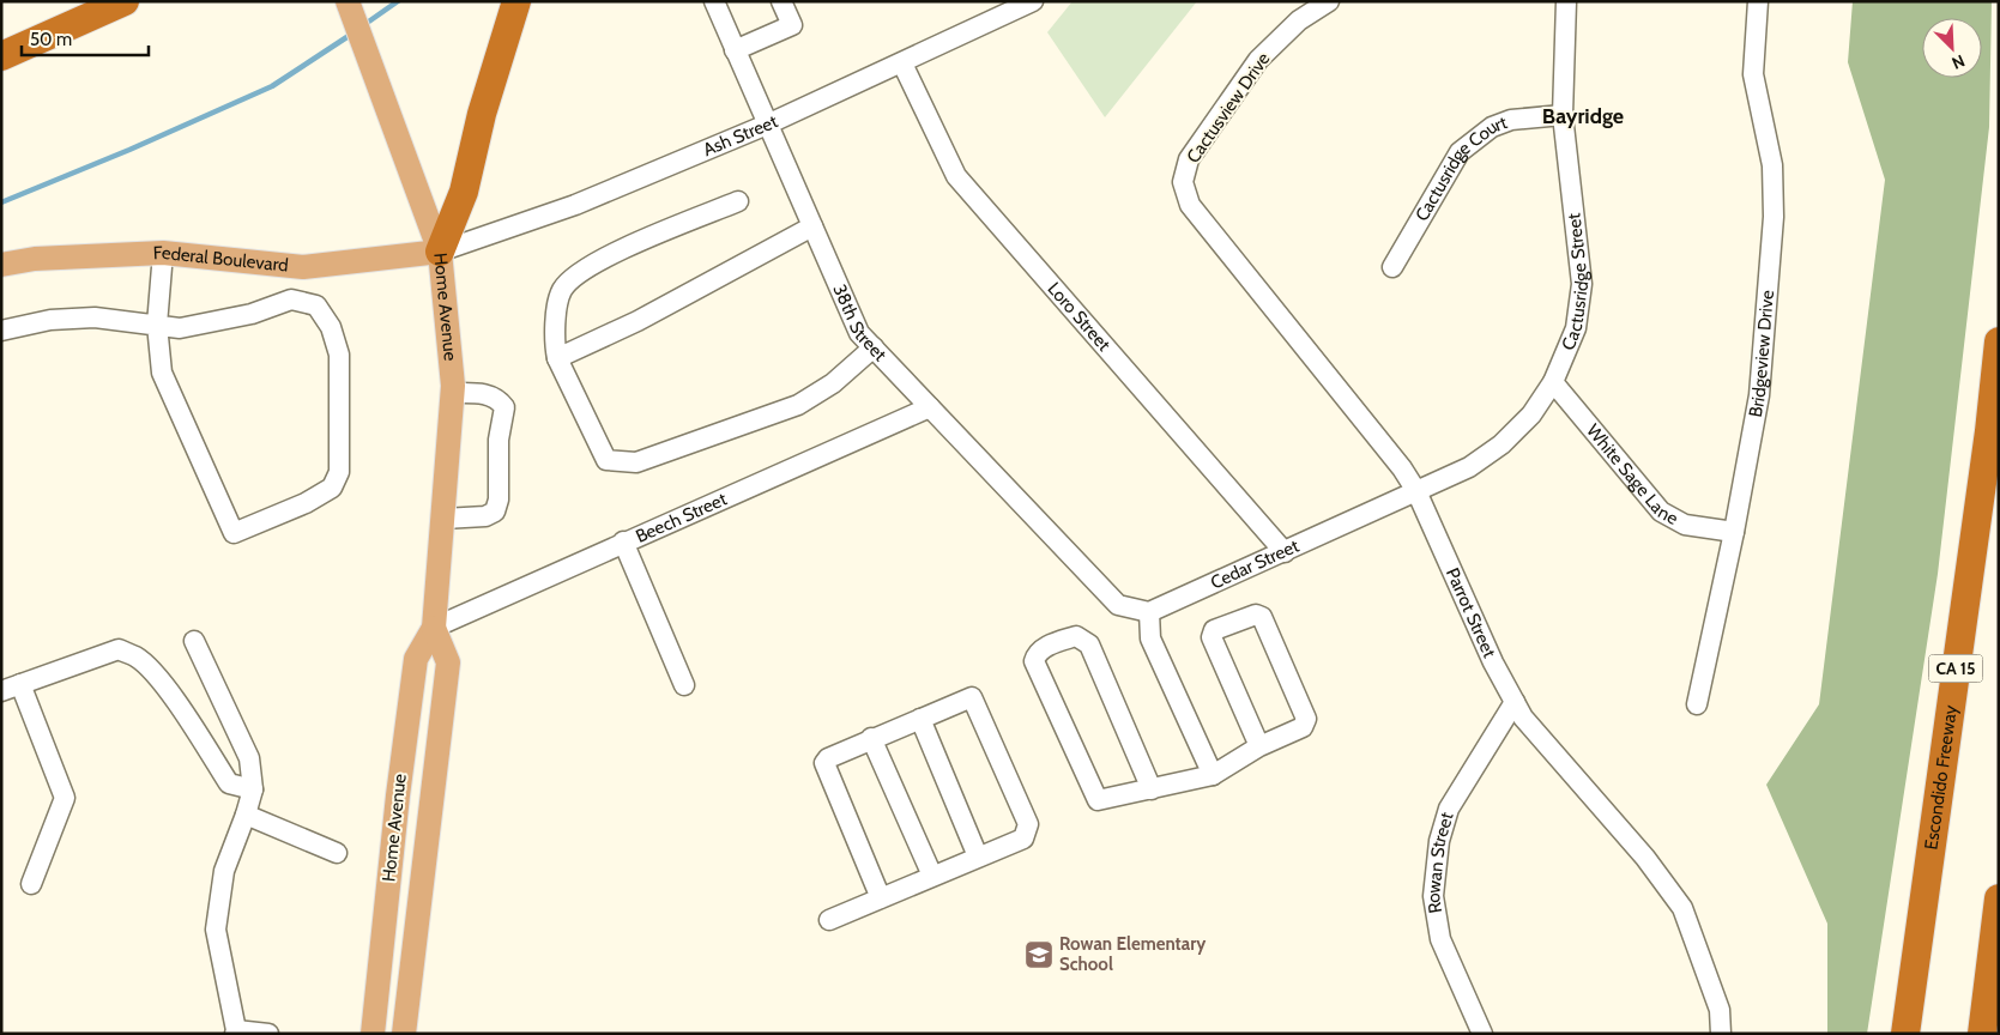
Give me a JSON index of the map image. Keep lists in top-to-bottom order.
{
  "streets": {
    "highway": ["CA 15", "Escondido Freeway"],
    "main road": ["Federal Boulevard", "Home Avenue"],
    "street": [
      "Cactusview Drive",
      "Ash Street",
      "Cactusridge Court",
      "Cactusridge Street",
      "Loro Street",
      "38th Street",
      "Bridgeview Drive",
      "White Sage Lane",
      "Beech Street",
      "Cedar Street",
      "Parrot Street",
      "Rowan Street"
    ]
  },
  "crossings": [
    ["Cactusview Drive", "Parrot Street"],
    ["Ash Street", "Federal Boulevard"],
    ["Ash Street", "Home Avenue"],
    ["Ash Street", "Loro Street"],
    ["Ash Street", "38th Street"],
    ["Cactusridge Court", "Cactusridge Street"],
    ["Federal Boulevard", "Home Avenue"],
    ["Cactusridge Street", "White Sage Lane"],
    ["Cactusridge Street", "Cedar Street"],
    ["Cactusridge Street", "Parrot Street"],
    ["Home Avenue", "Beech Street"],
    ["Loro Street", "Cedar Street"],
    ["38th Street", "Beech Street"],
    ["38th Street", "Cedar Street"],
    ["Bridgeview Drive", "White Sage Lane"],
    ["Cedar Street", "Parrot Street"],
    ["Parrot Street", "Rowan Street"]
  ],
  "districts": ["Bayridge"],
  "places": {
    "school or university": ["Rowan Elementary School"]
  },
  "scale_bar": "50 m",
  "north": "bottom right"
}
